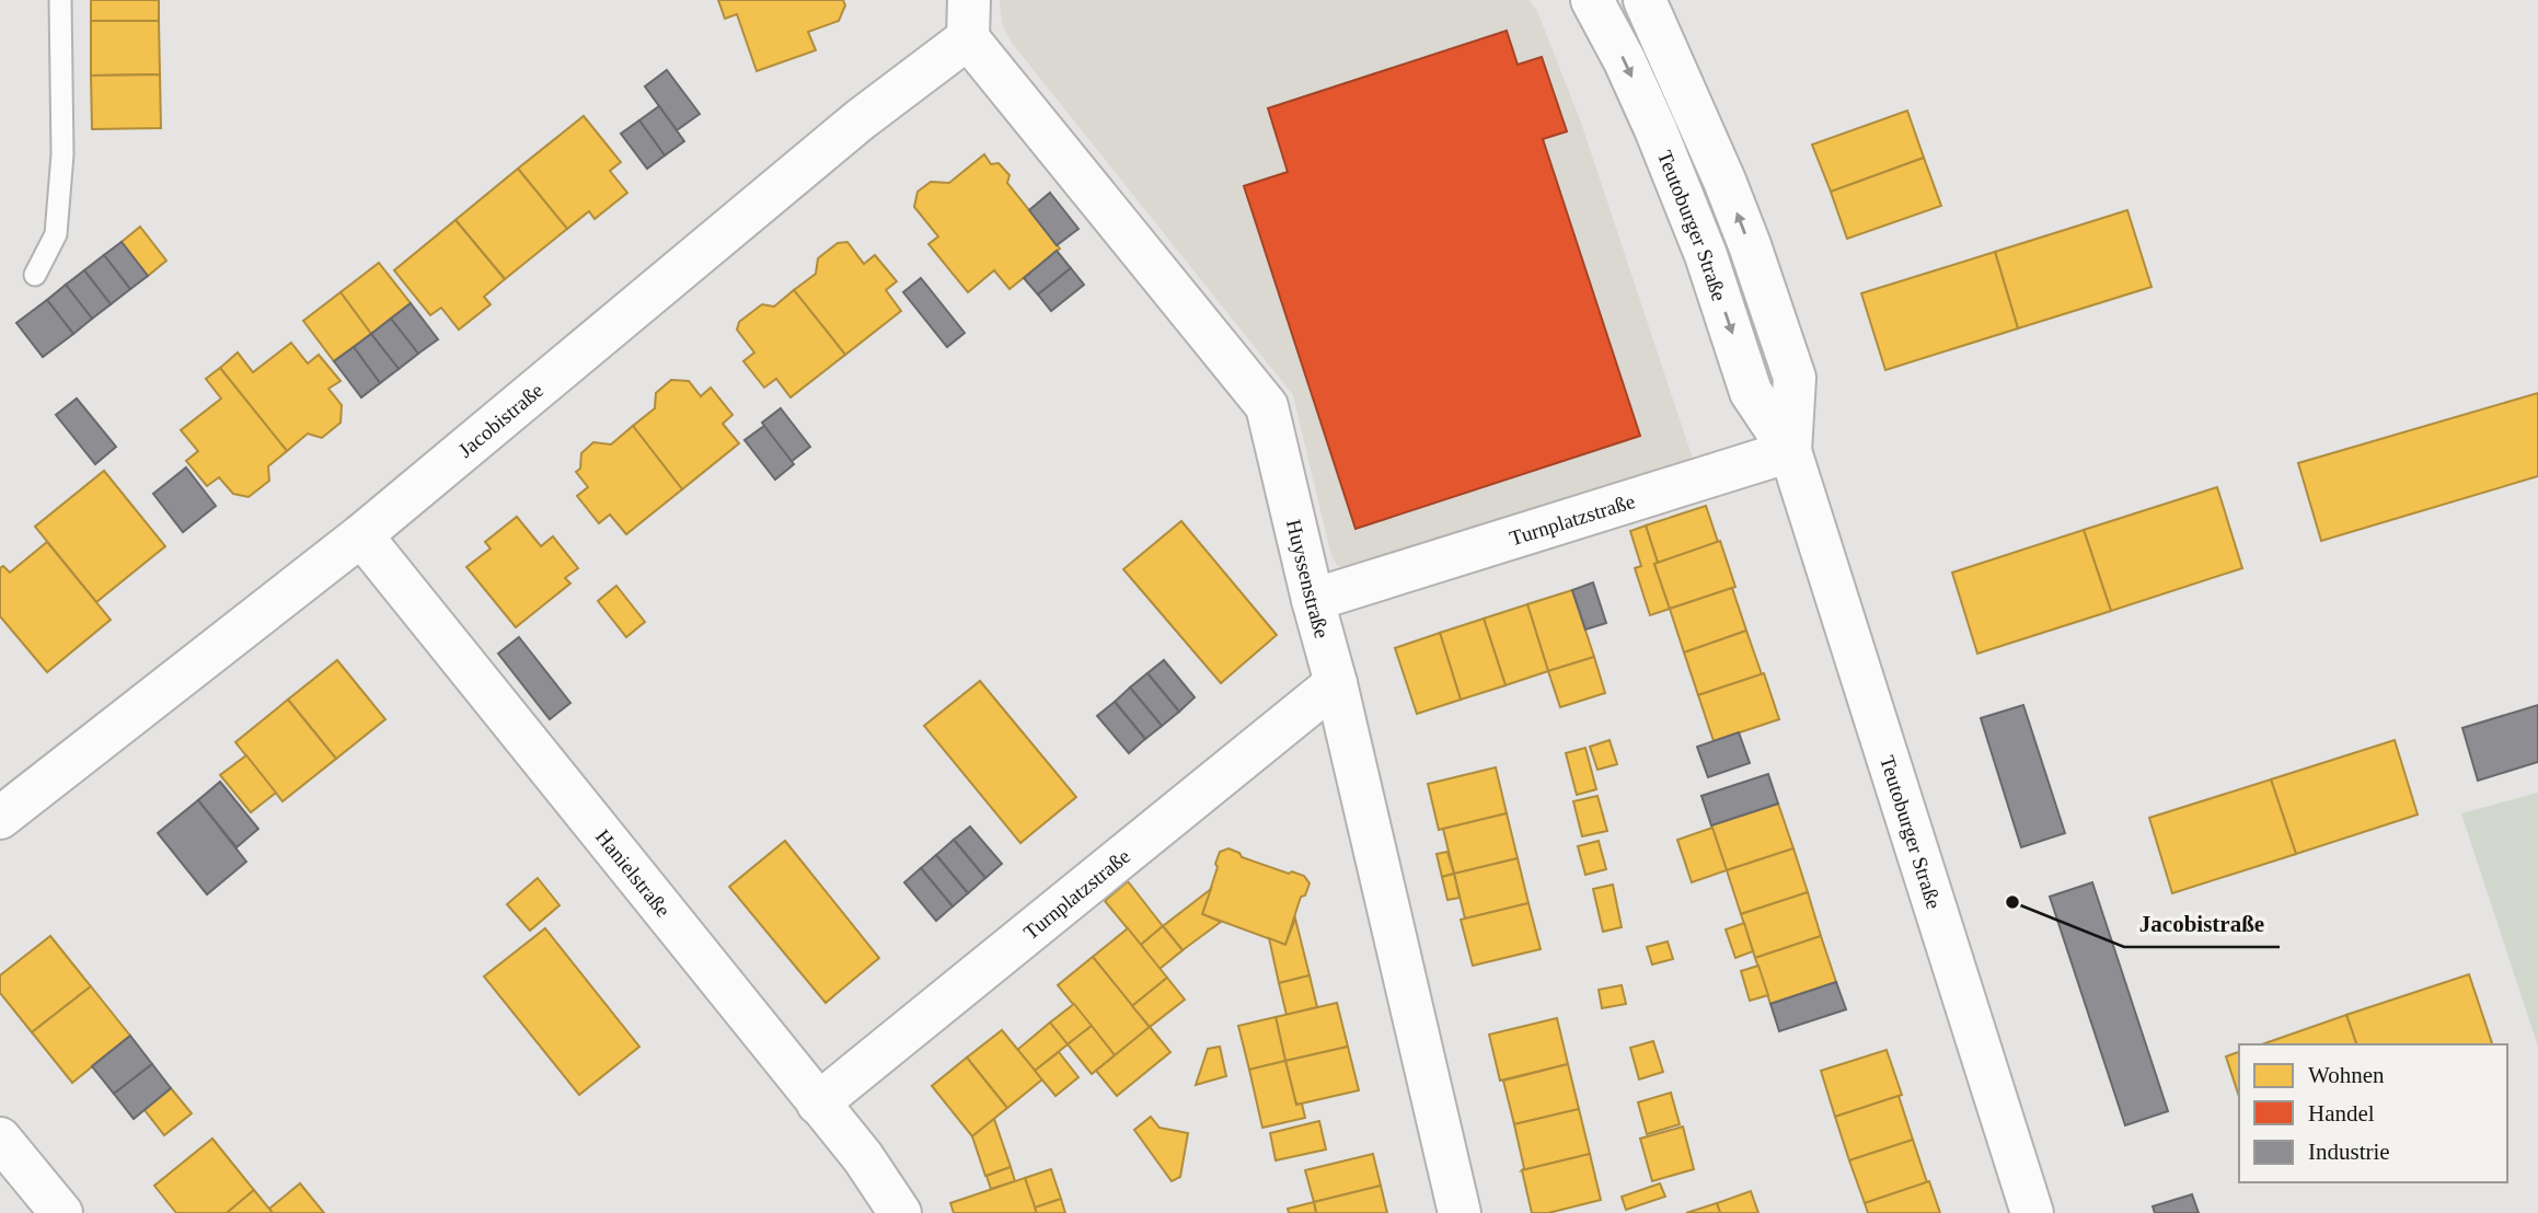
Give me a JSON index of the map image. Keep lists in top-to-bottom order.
{
  "streets": {
    "street": [
      "Teutoburger Straße",
      "Jacobistraße",
      "Turnplatzstraße",
      "Huyssenstraße",
      "Hanielstraße"
    ]
  },
  "crossings": [
    ["Teutoburger Straße", "Turnplatzstraße"],
    ["Jacobistraße", "Huyssenstraße"],
    ["Jacobistraße", "Hanielstraße"],
    ["Turnplatzstraße", "Huyssenstraße"],
    ["Turnplatzstraße", "Hanielstraße"]
  ],
  "places": ["Jacobistraße"],
  "legend": ["Wohnen", "Handel", "Industrie"]
}
